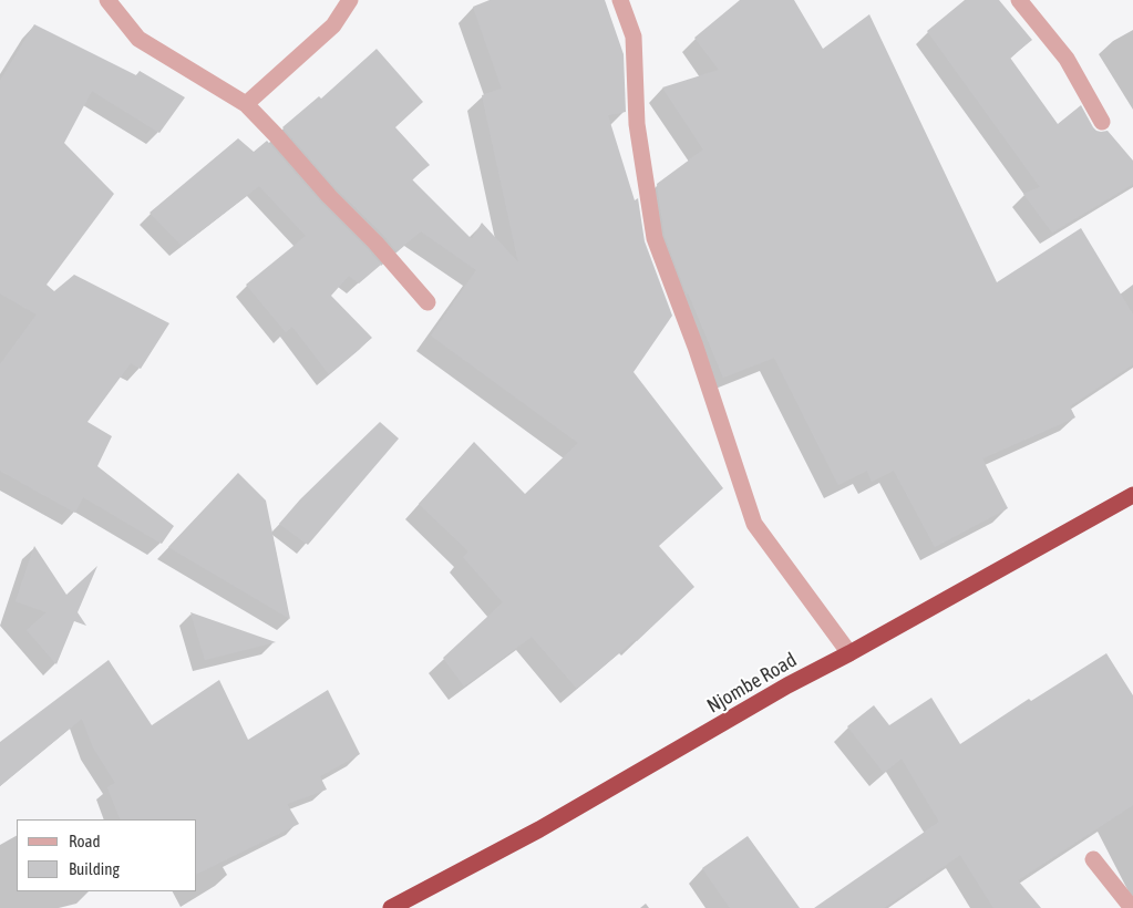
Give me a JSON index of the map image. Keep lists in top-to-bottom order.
{
  "streets": {
    "highway": ["Njombe Road"]
  },
  "legend": ["Road", "Building"]
}
